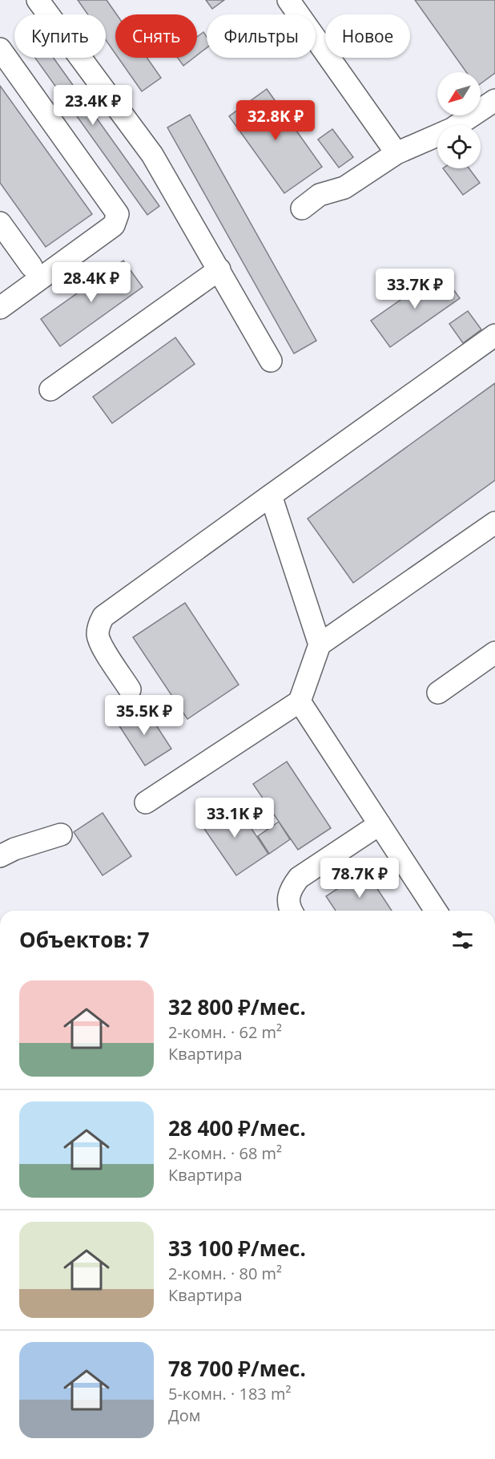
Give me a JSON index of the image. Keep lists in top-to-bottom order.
{
  "north": "bottom left",
  "page": {
    "chip": [
      "Купить",
      "Снять",
      "Фильтры",
      "Новое"
    ],
    "price": [
      "23.4K ₽",
      "32.8K ₽",
      "28.4K ₽",
      "33.7K ₽",
      "35.5K ₽",
      "33.1K ₽",
      "78.7K ₽"
    ],
    "heading": "Объектов: 7",
    "list": [
      {
        "name": "32 800 ₽/мес.",
        "note": "2-комн. · 62 m² · Квартира"
      },
      {
        "name": "28 400 ₽/мес.",
        "note": "2-комн. · 68 m² · Квартира"
      },
      {
        "name": "33 100 ₽/мес.",
        "note": "2-комн. · 80 m² · Квартира"
      },
      {
        "name": "78 700 ₽/мес.",
        "note": "5-комн. · 183 m² · Дом"
      }
    ]
  }
}
